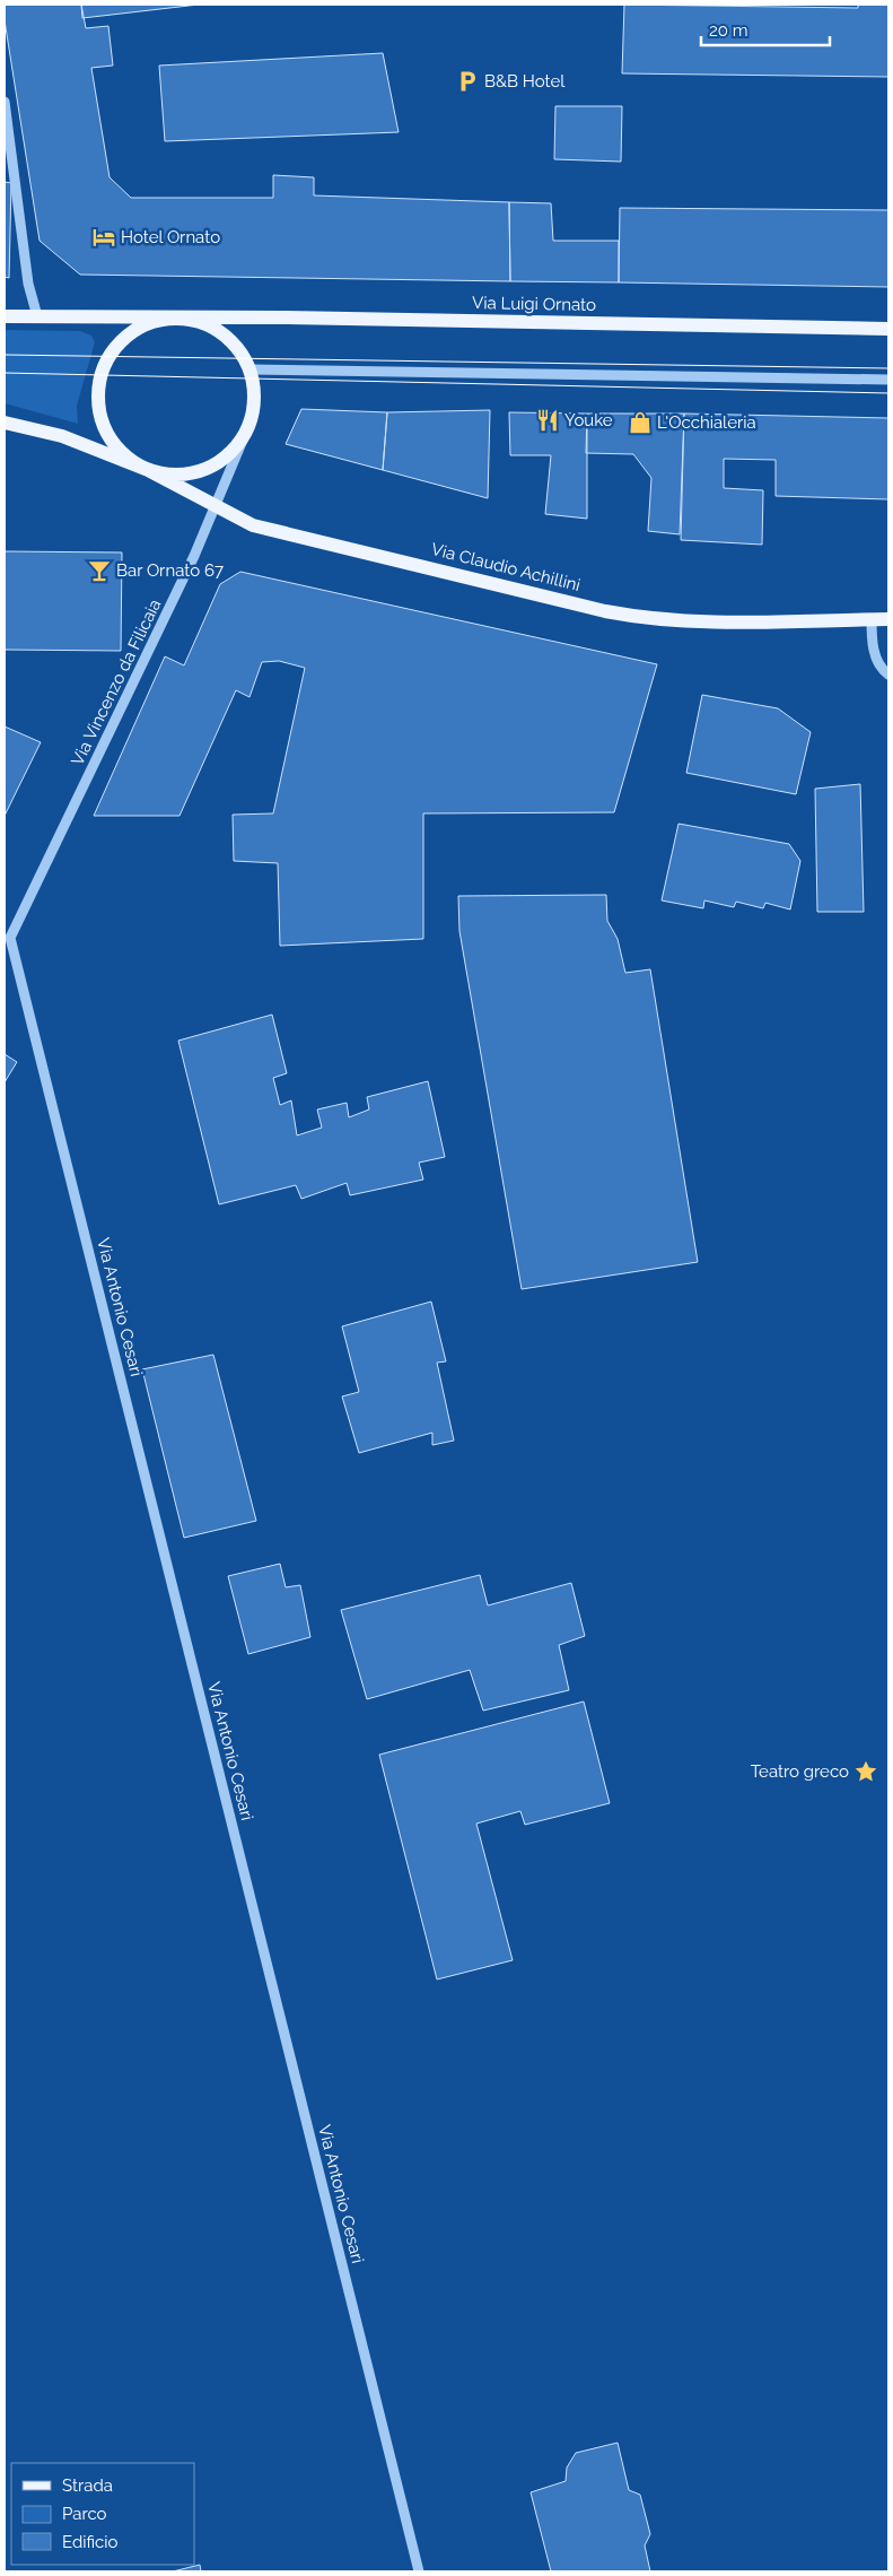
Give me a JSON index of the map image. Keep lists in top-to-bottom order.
{
  "streets": {
    "main road": ["Via Luigi Ornato", "Via Claudio Achillini"],
    "street": ["Via Vincenzo da Filicaia", "Via Antonio Cesari"]
  },
  "crossings": [
    ["Via Luigi Ornato", "Via Claudio Achillini"],
    ["Via Luigi Ornato", "Via Vincenzo da Filicaia"],
    ["Via Claudio Achillini", "Via Vincenzo da Filicaia"],
    ["Via Vincenzo da Filicaia", "Via Antonio Cesari"]
  ],
  "places": {
    "parking": ["B&B Hotel"],
    "hotel": ["Hotel Ornato"],
    "restaurant": ["Youke"],
    "shop": ["L'Occhialeria"],
    "bar": ["Bar Ornato 67"],
    "place": ["Teatro greco"]
  },
  "legend": ["Strada", "Parco", "Edificio"],
  "scale_bar": "20 m"
}
